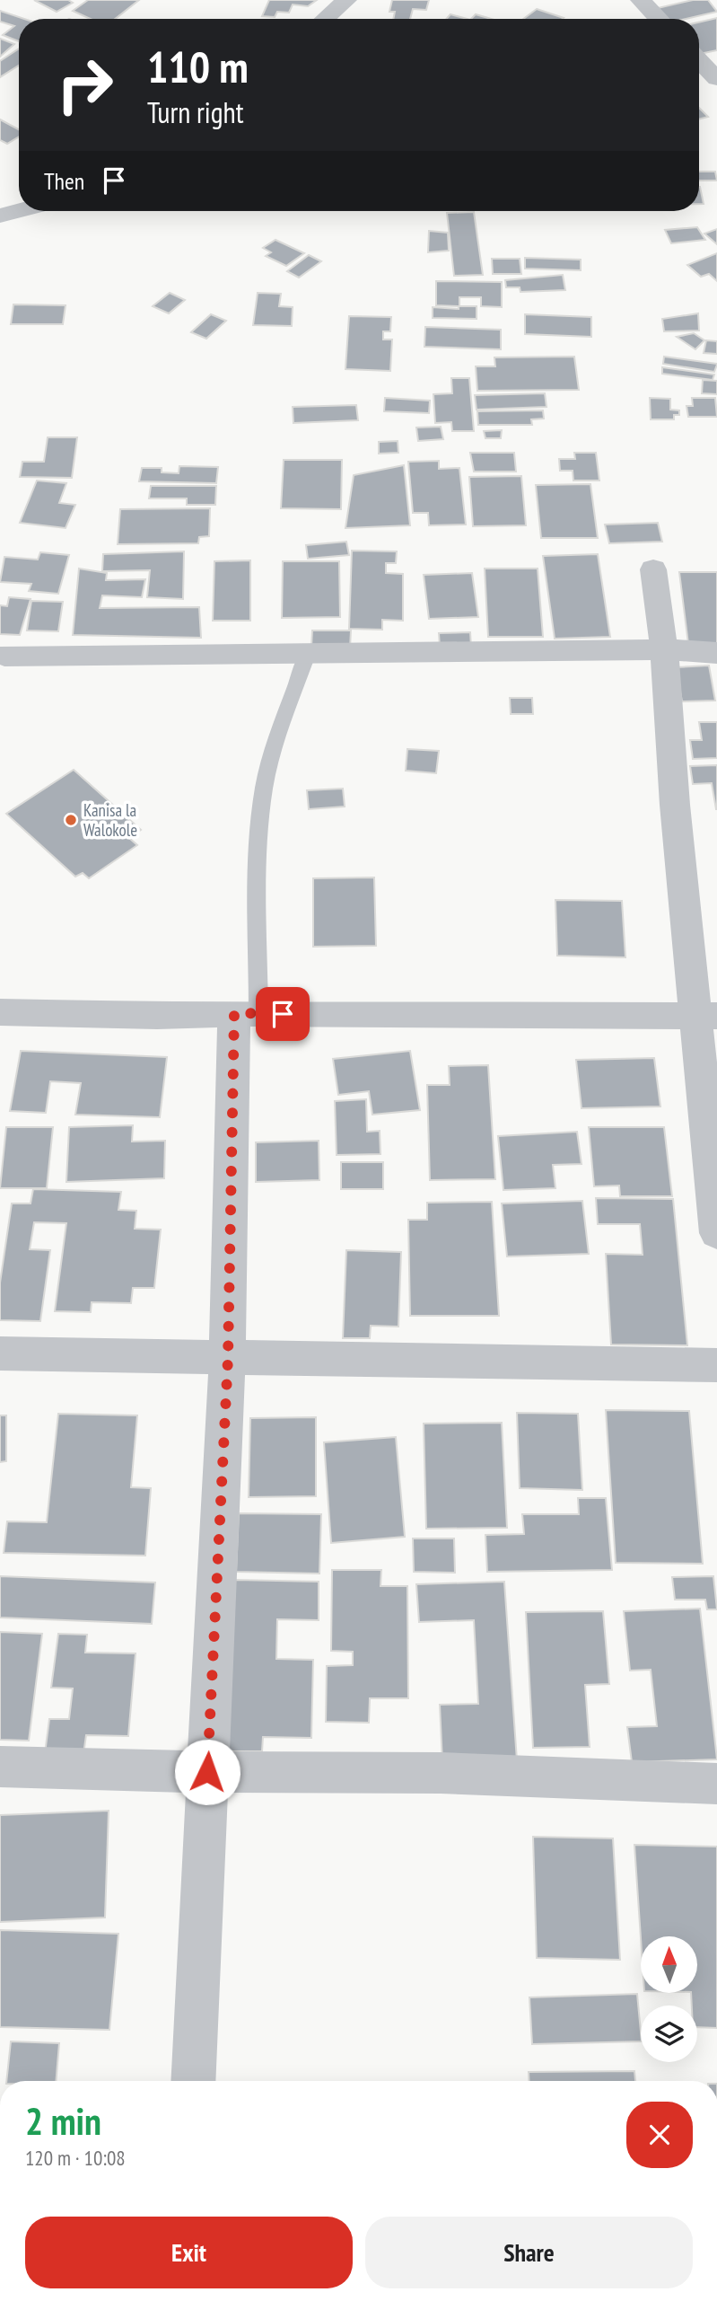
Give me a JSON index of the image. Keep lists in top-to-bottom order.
{
  "places": ["Kanisa la Walokole"],
  "north": "top",
  "page": {
    "turn": ["110 m", "Turn right"],
    "then": "Then",
    "heading": ["2 min", "120 m · 10:08"],
    "buttons": ["Exit", "Share"]
  }
}
